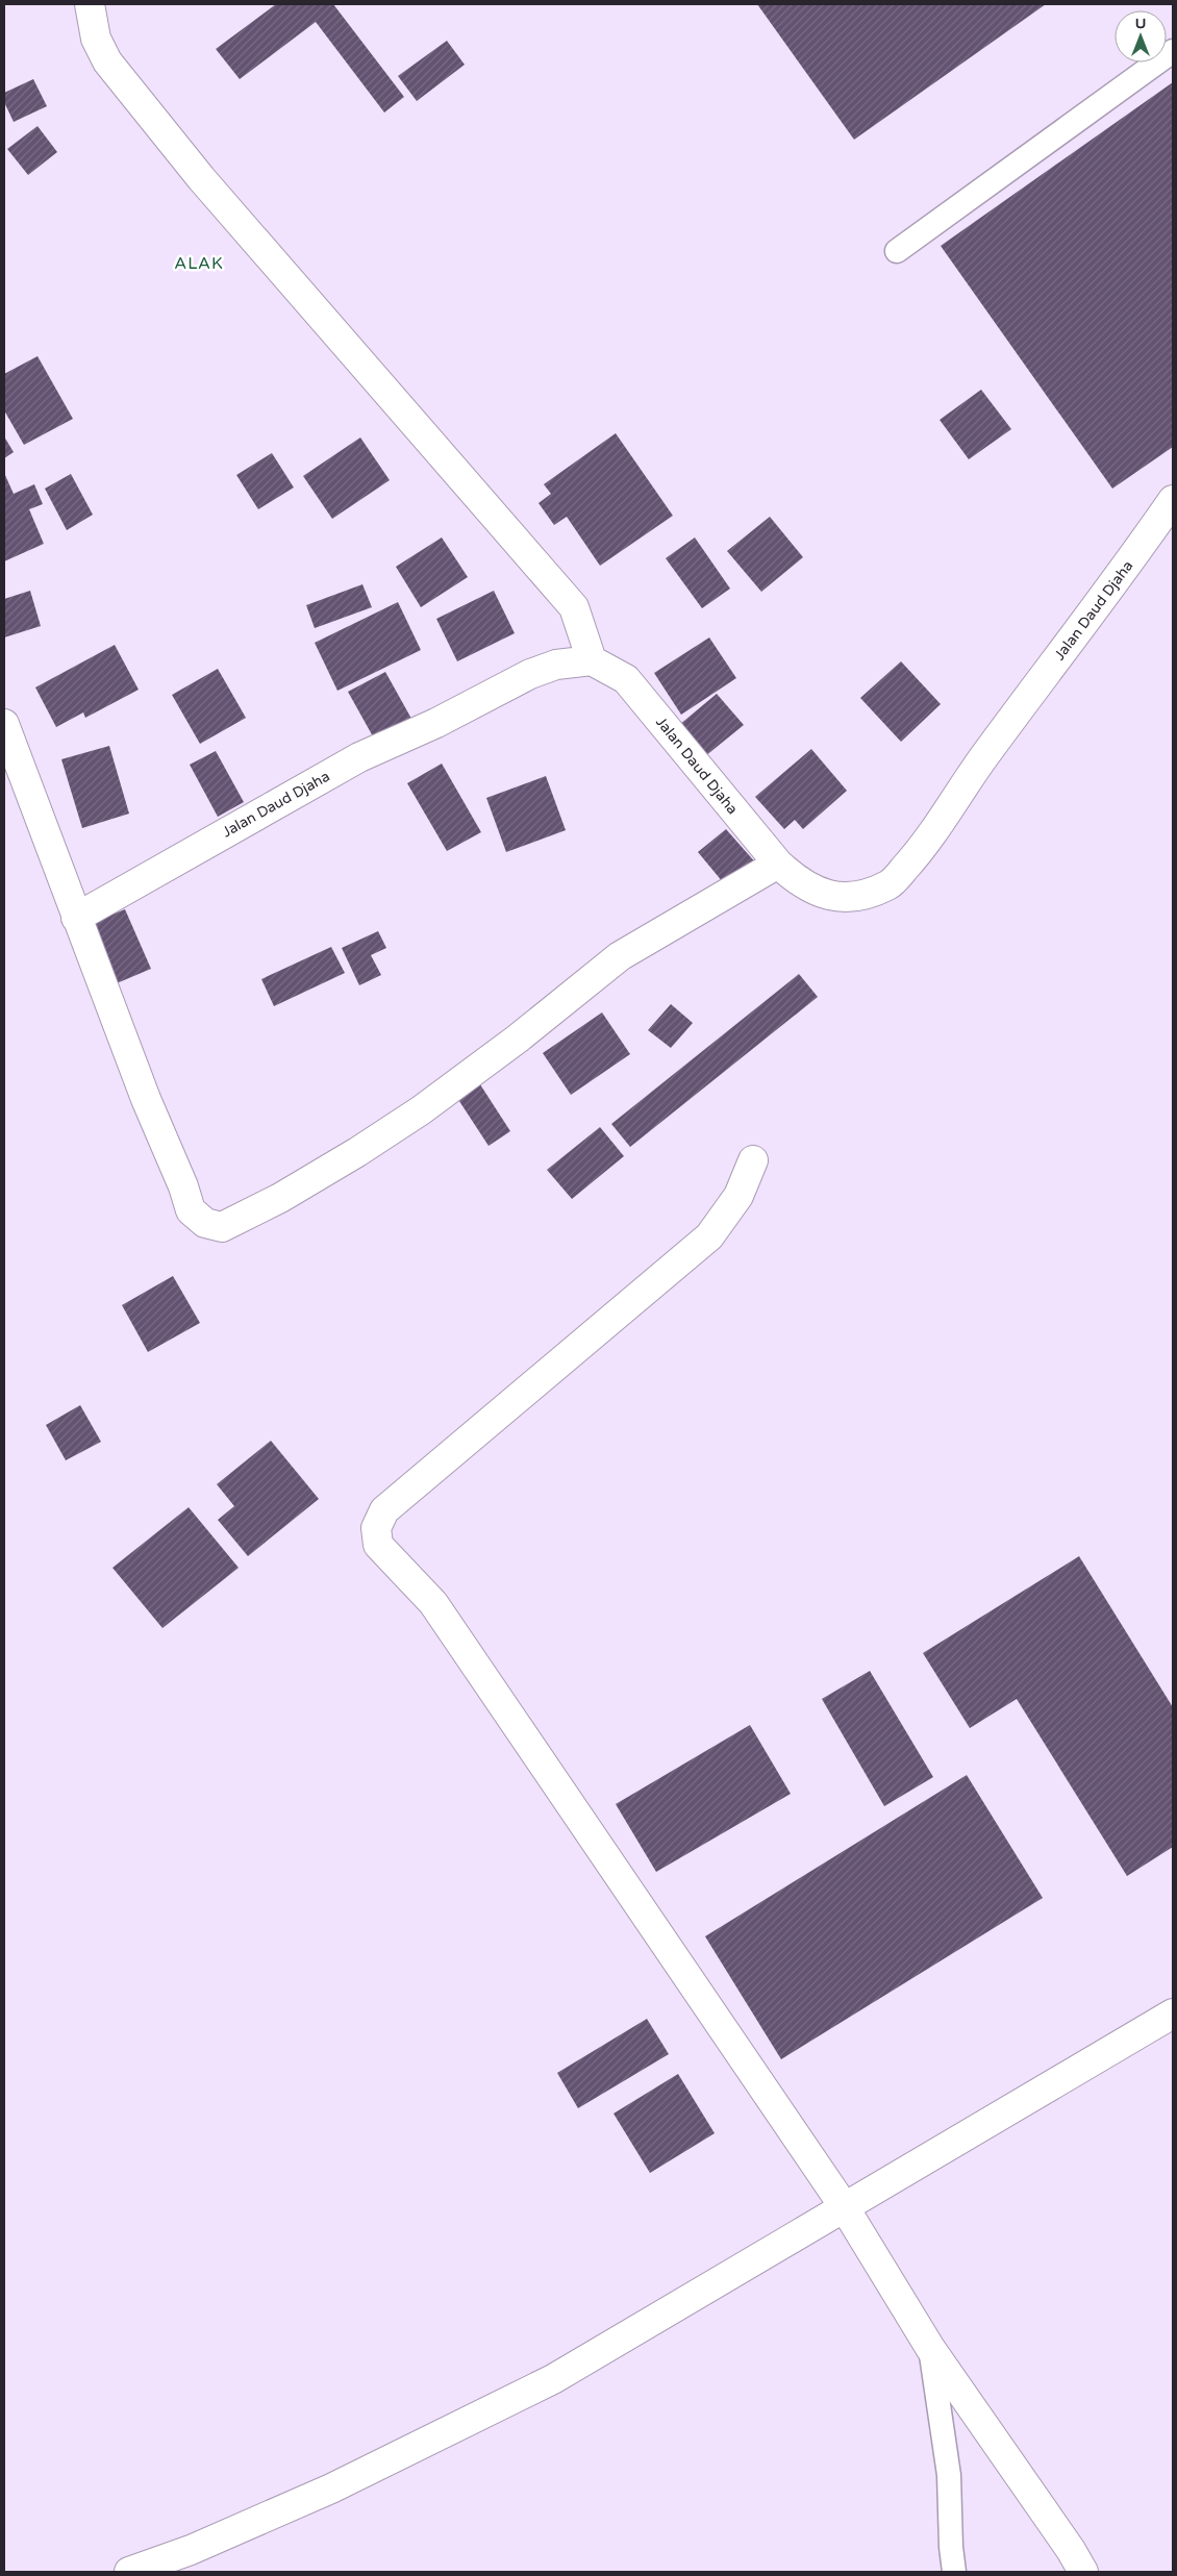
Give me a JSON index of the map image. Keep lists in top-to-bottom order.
{
  "streets": {
    "street": ["Jalan Daud Djaha"]
  },
  "districts": ["ALAK"],
  "north": "top"
}
